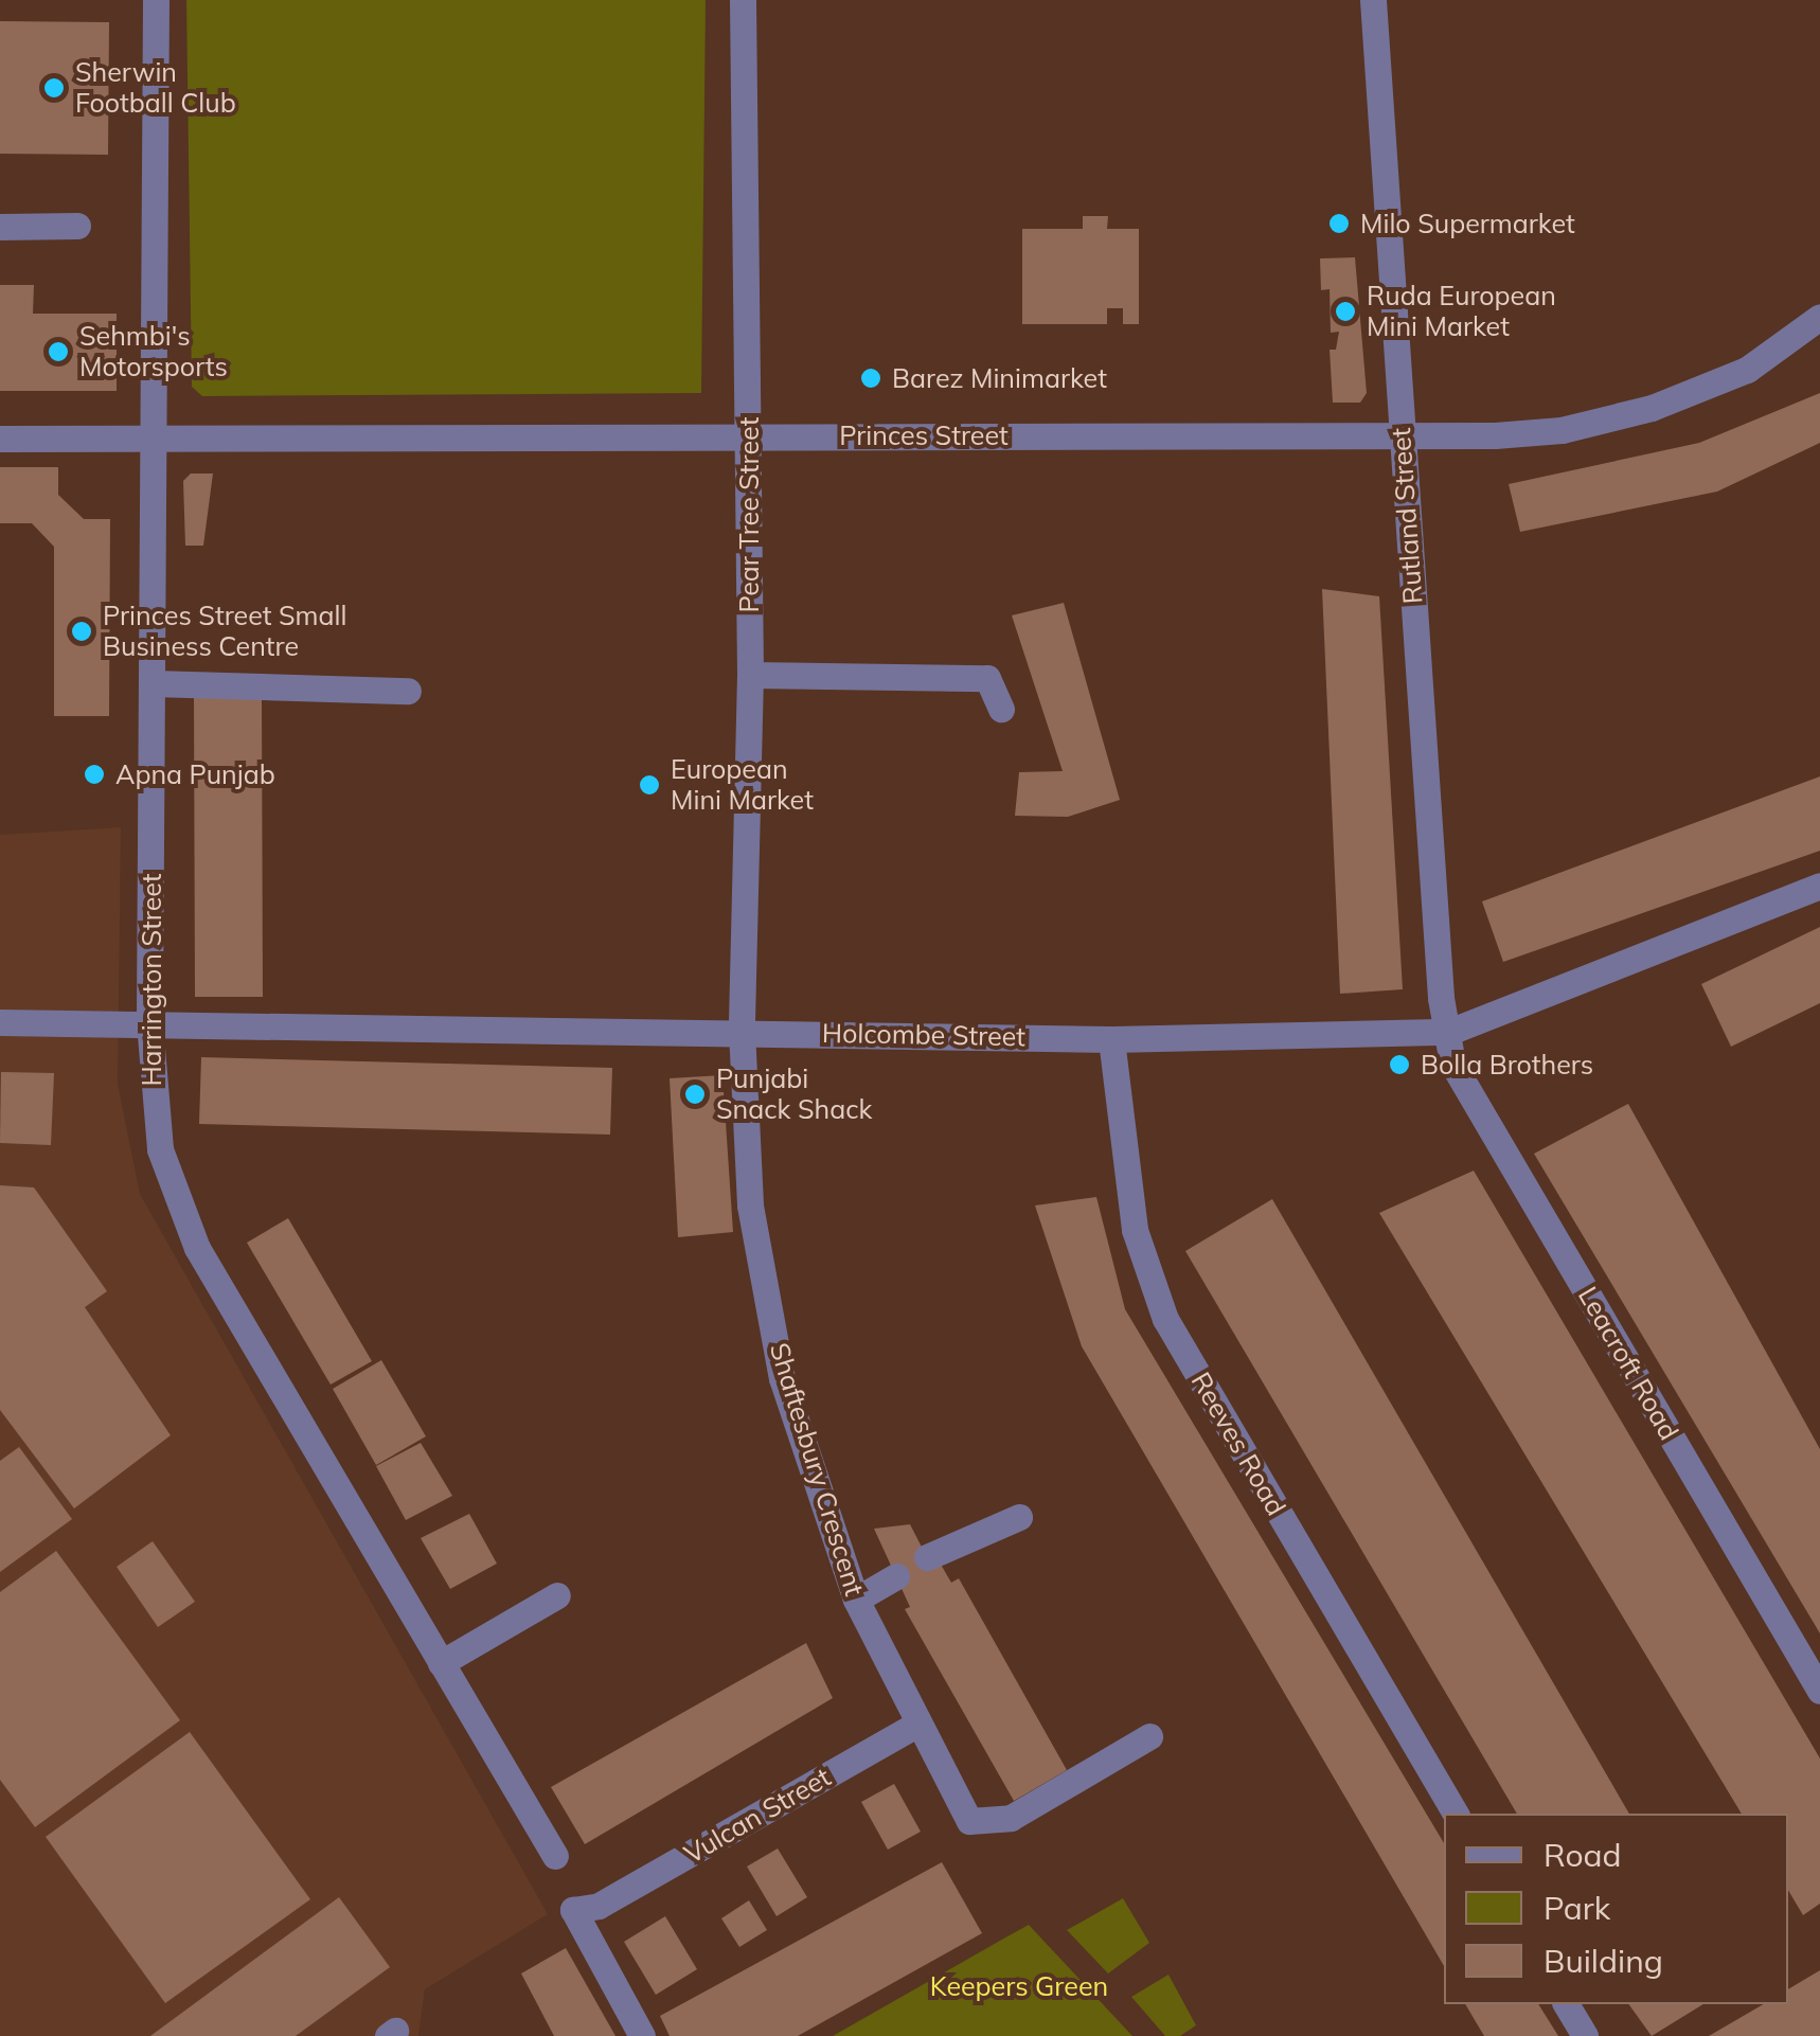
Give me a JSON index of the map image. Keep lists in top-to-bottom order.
{
  "streets": {
    "street": [
      "Princes Street",
      "Pear Tree Street",
      "Rutland Street",
      "Harrington Street",
      "Holcombe Street",
      "Leacroft Road",
      "Reeves Road",
      "Shaftesbury Crescent",
      "Vulcan Street"
    ]
  },
  "crossings": [
    ["Princes Street", "Pear Tree Street"],
    ["Princes Street", "Rutland Street"],
    ["Princes Street", "Harrington Street"],
    ["Pear Tree Street", "Holcombe Street"],
    ["Pear Tree Street", "Shaftesbury Crescent"],
    ["Rutland Street", "Holcombe Street"],
    ["Rutland Street", "Leacroft Road"],
    ["Harrington Street", "Holcombe Street"],
    ["Holcombe Street", "Leacroft Road"],
    ["Holcombe Street", "Reeves Road"],
    ["Holcombe Street", "Shaftesbury Crescent"],
    ["Shaftesbury Crescent", "Vulcan Street"]
  ],
  "parks": ["Keepers Green"],
  "places": [
    "Sherwin Football Club",
    "Milo Supermarket",
    "Ruda European Mini Market",
    "Sehmbi's Motorsports",
    "Barez Minimarket",
    "Princes Street Small Business Centre",
    "Apna Punjab",
    "European Mini Market",
    "Bolla Brothers",
    "Punjabi Snack Shack"
  ],
  "legend": ["Road", "Park", "Building"]
}
